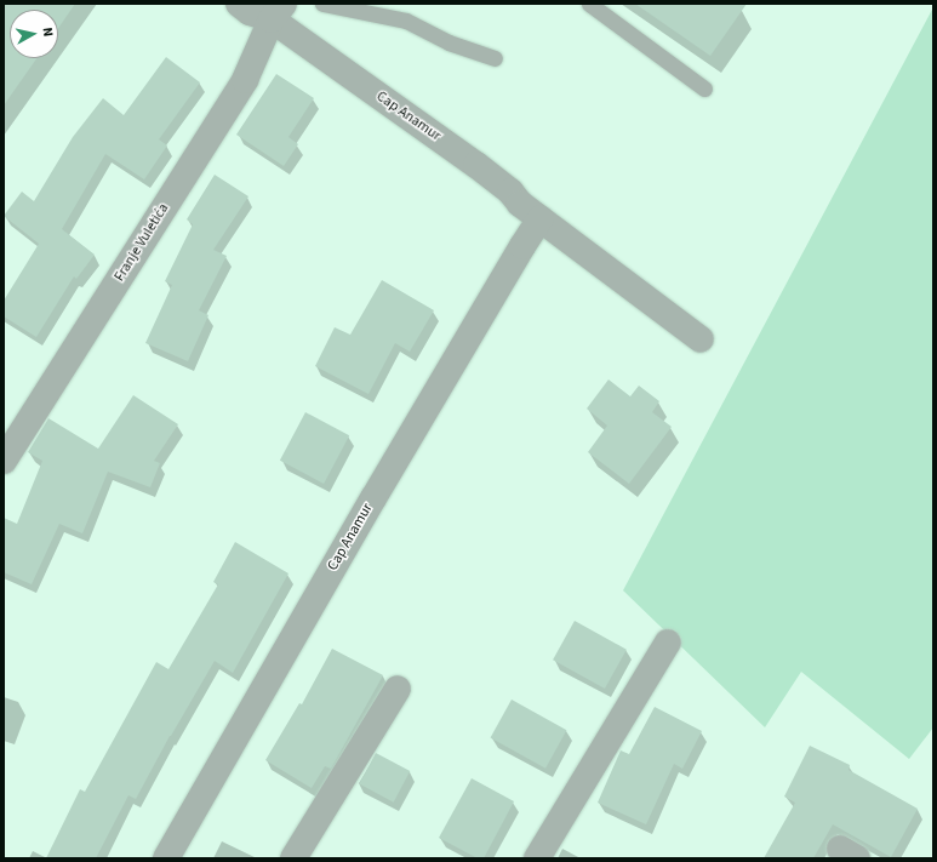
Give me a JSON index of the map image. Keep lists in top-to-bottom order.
{
  "streets": {
    "street": ["Cap Anamur", "Franje Vuletića"]
  },
  "crossings": [
    ["Cap Anamur", "Franje Vuletića"]
  ],
  "north": "right"
}
